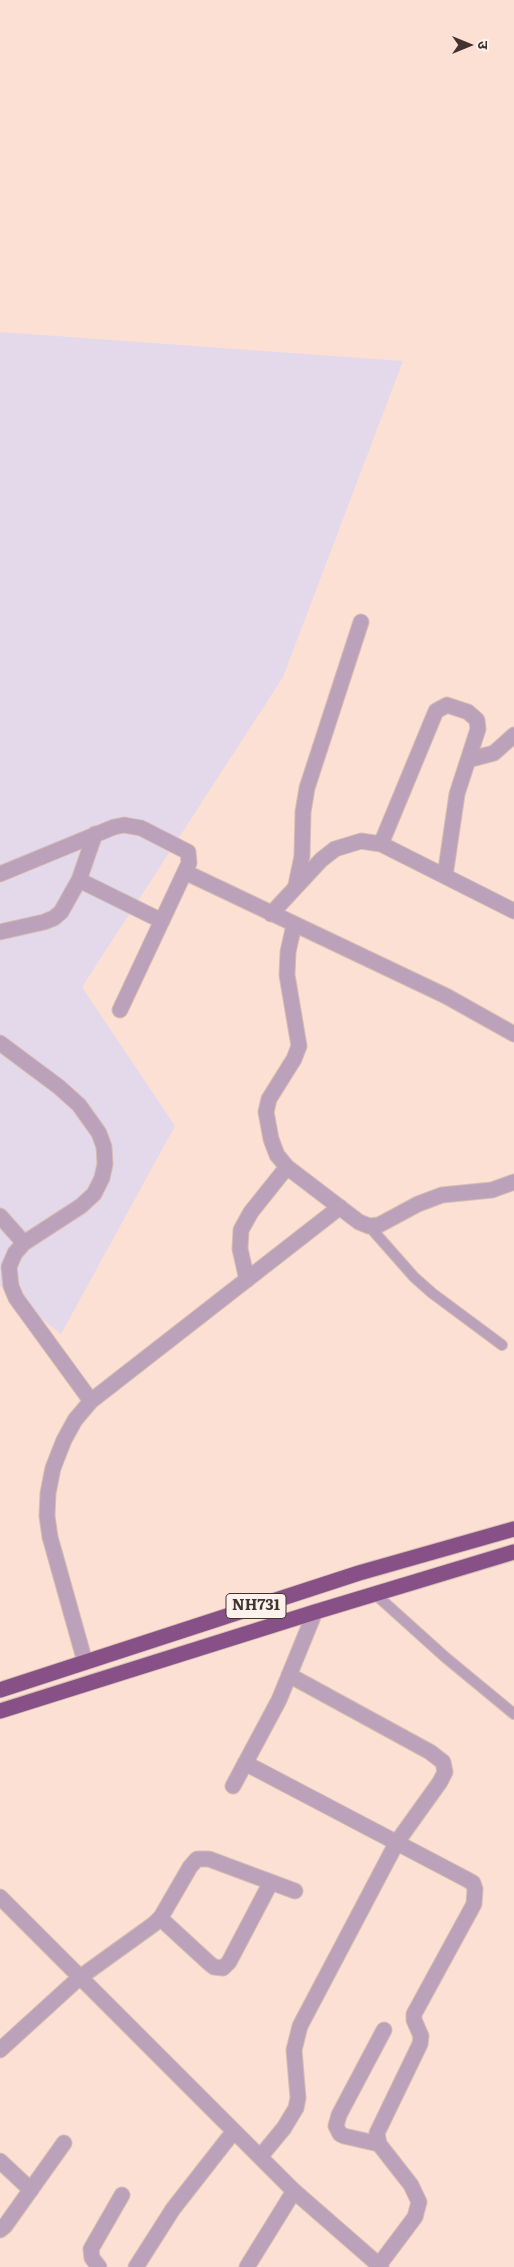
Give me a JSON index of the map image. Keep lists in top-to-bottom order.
{
  "streets": {
    "highway": ["NH731"]
  },
  "north": "right"
}
